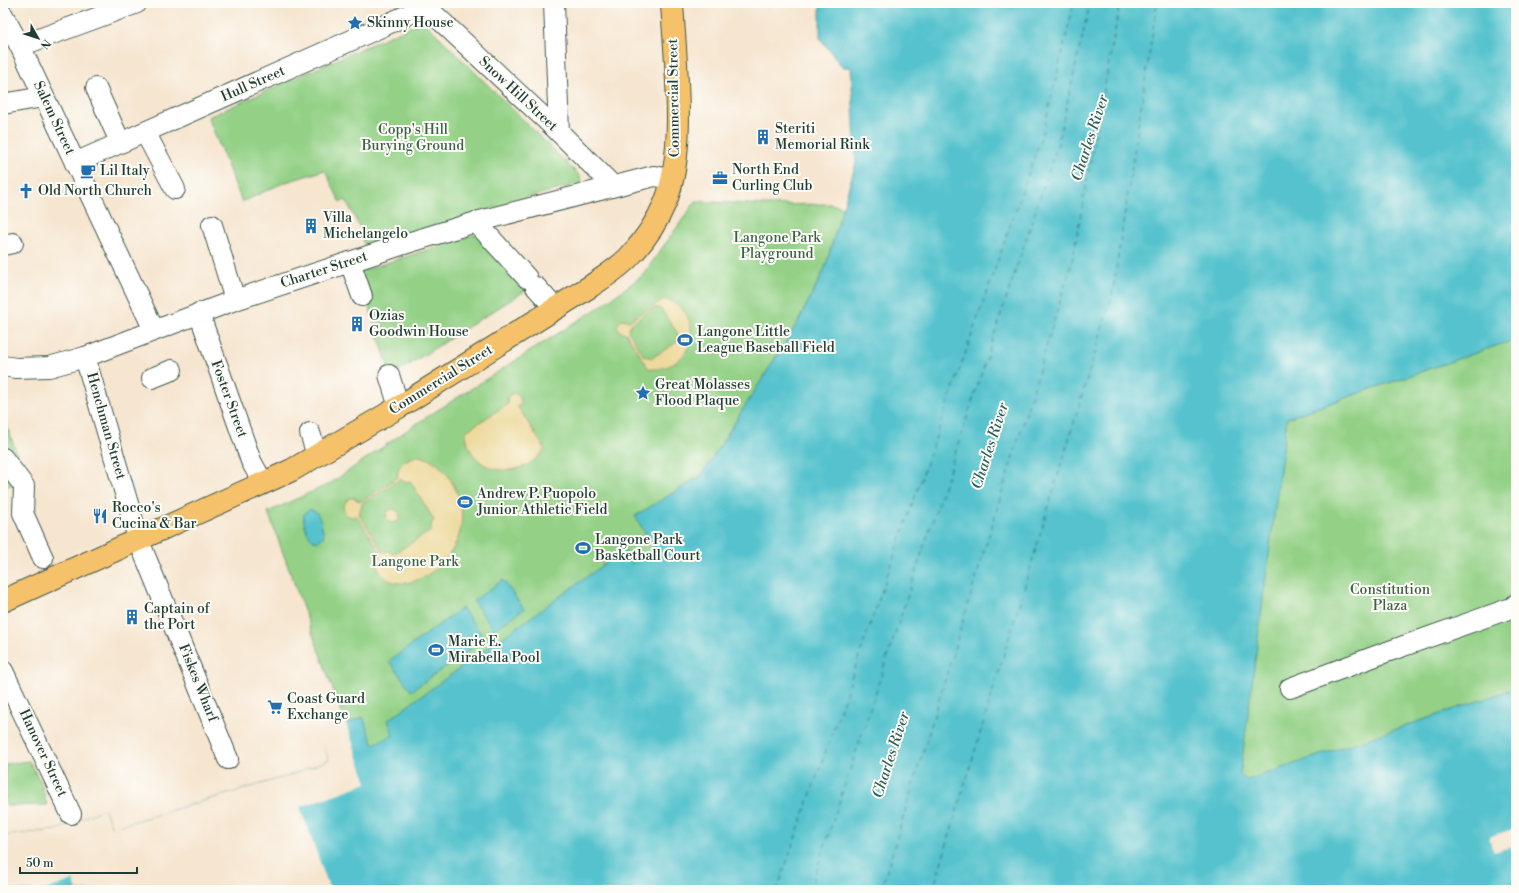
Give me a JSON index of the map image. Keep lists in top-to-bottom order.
{
  "streets": {
    "main road": ["Commercial Street"],
    "street": [
      "Hull Street",
      "Snow Hill Street",
      "Salem Street",
      "Charter Street",
      "Foster Street",
      "Henchman Street",
      "Fiskes Wharf",
      "Hanover Street"
    ]
  },
  "crossings": [
    ["Hull Street", "Snow Hill Street"],
    ["Hull Street", "Salem Street"],
    ["Snow Hill Street", "Charter Street"],
    ["Commercial Street", "Charter Street"],
    ["Commercial Street", "Foster Street"],
    ["Commercial Street", "Henchman Street"],
    ["Commercial Street", "Fiskes Wharf"],
    ["Salem Street", "Charter Street"],
    ["Charter Street", "Foster Street"],
    ["Charter Street", "Henchman Street"],
    ["Henchman Street", "Fiskes Wharf"]
  ],
  "water": ["Charles River"],
  "parks": [
    "Copp's Hill Burying Ground",
    "Langone Park Playground",
    "Langone Park",
    "Constitution Plaza"
  ],
  "places": {
    "place": ["Skinny House", "Great Molasses Flood Plaque"],
    "building": [
      "Steriti Memorial Rink",
      "Villa Michelangelo",
      "Ozias Goodwin House",
      "Captain of the Port"
    ],
    "cafe": ["Lil Italy"],
    "office": ["North End Curling Club"],
    "church": ["Old North Church"],
    "sports": [
      "Langone Little League Baseball Field",
      "Andrew P. Puopolo Junior Athletic Field",
      "Langone Park Basketball Court",
      "Marie E. Mirabella Pool"
    ],
    "restaurant": ["Rocco's Cucina & Bar"],
    "supermarket": ["Coast Guard Exchange"]
  },
  "scale_bar": "50 m",
  "north": "bottom right"
}
